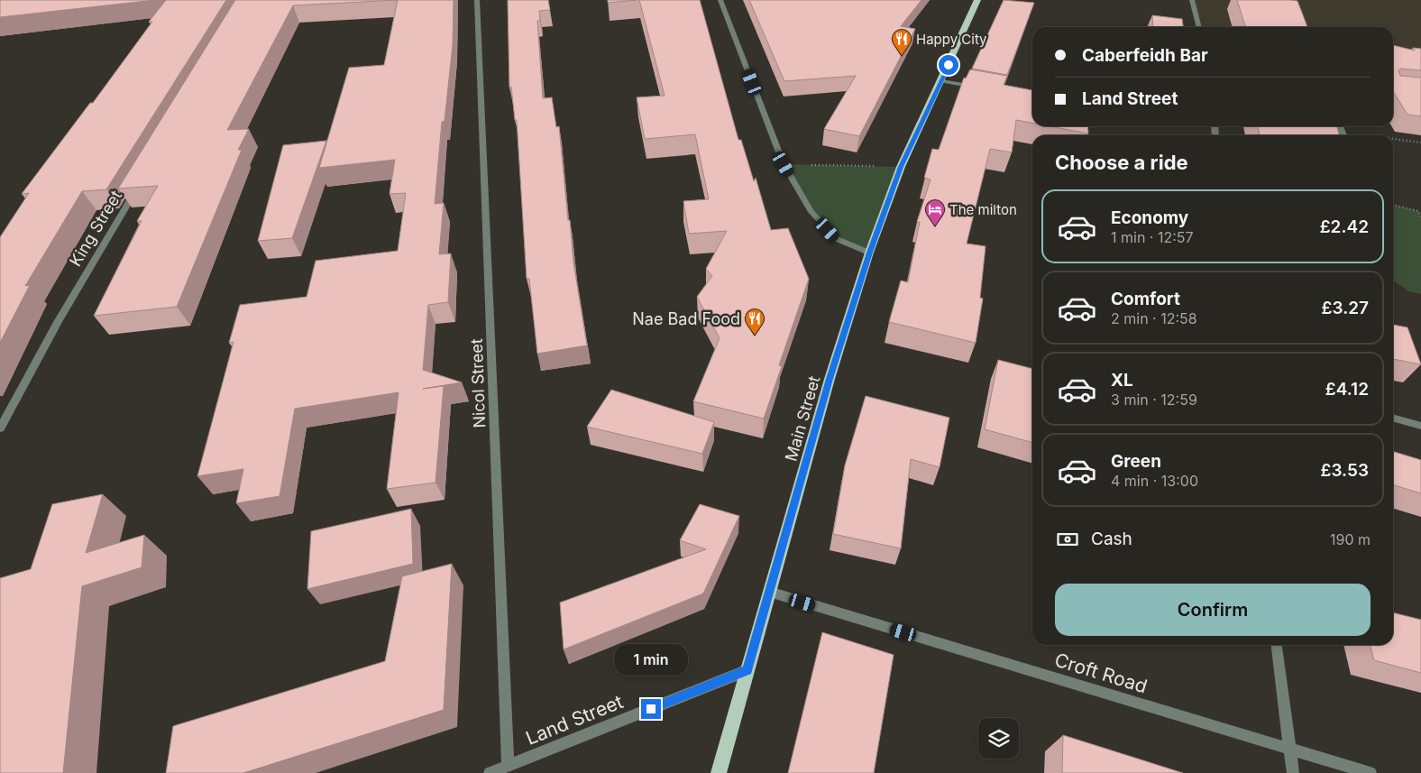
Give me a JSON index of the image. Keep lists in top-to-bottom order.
{
  "streets": {
    "main road": ["Main Street"],
    "street": [
      "King Street",
      "Nicol Street",
      "Croft Road",
      "Land Street"
    ]
  },
  "crossings": [
    ["Nicol Street", "Land Street"],
    ["Main Street", "Croft Road"],
    ["Main Street", "Land Street"]
  ],
  "places": {
    "restaurant": ["Happy City", "Nae Bad Food"],
    "hotel": ["The milton"]
  },
  "page": {
    "banner": ["Caberfeidh Bar", "Land Street"],
    "heading": "Choose a ride",
    "list": [
      {
        "name": "Economy",
        "note": "1 min · 12:57",
        "value": "£2.42"
      },
      {
        "name": "Comfort",
        "note": "2 min · 12:58",
        "value": "£3.27"
      },
      {
        "name": "XL",
        "note": "3 min · 12:59",
        "value": "£4.12"
      },
      {
        "name": "Green",
        "note": "4 min · 13:00",
        "value": "£3.53"
      }
    ],
    "pay": ["Cash", "190 m"],
    "buttons": "Confirm",
    "bubble": "1 min"
  }
}
